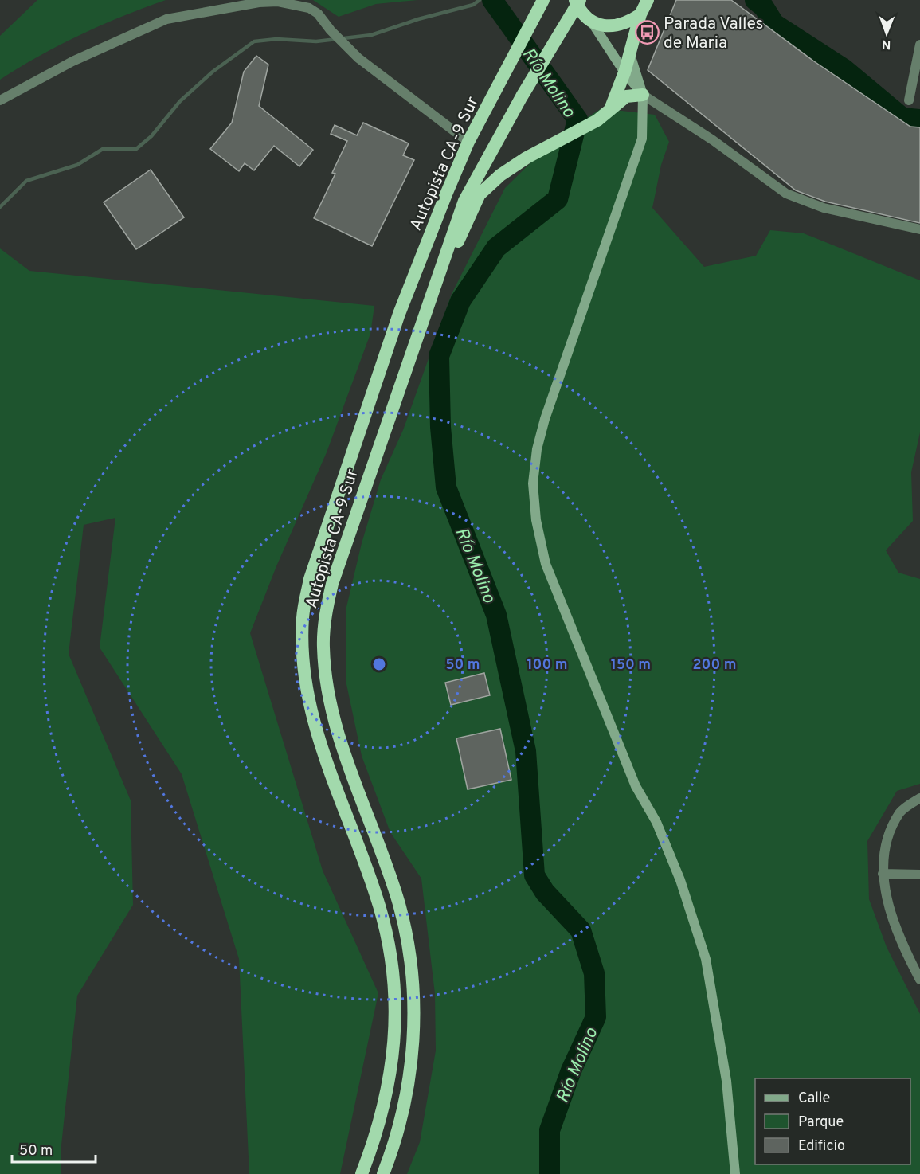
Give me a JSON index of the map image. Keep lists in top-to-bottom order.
{
  "streets": {
    "highway": ["Autopista CA-9 Sur"]
  },
  "water": ["Río Molino"],
  "places": {
    "bus stop": ["Parada Valles de Maria"]
  },
  "legend": ["Calle", "Parque", "Edificio"],
  "scale_bar": "50 m",
  "north": "bottom",
  "rings": [
    "50 m",
    "100 m",
    "150 m",
    "200 m"
  ]
}
